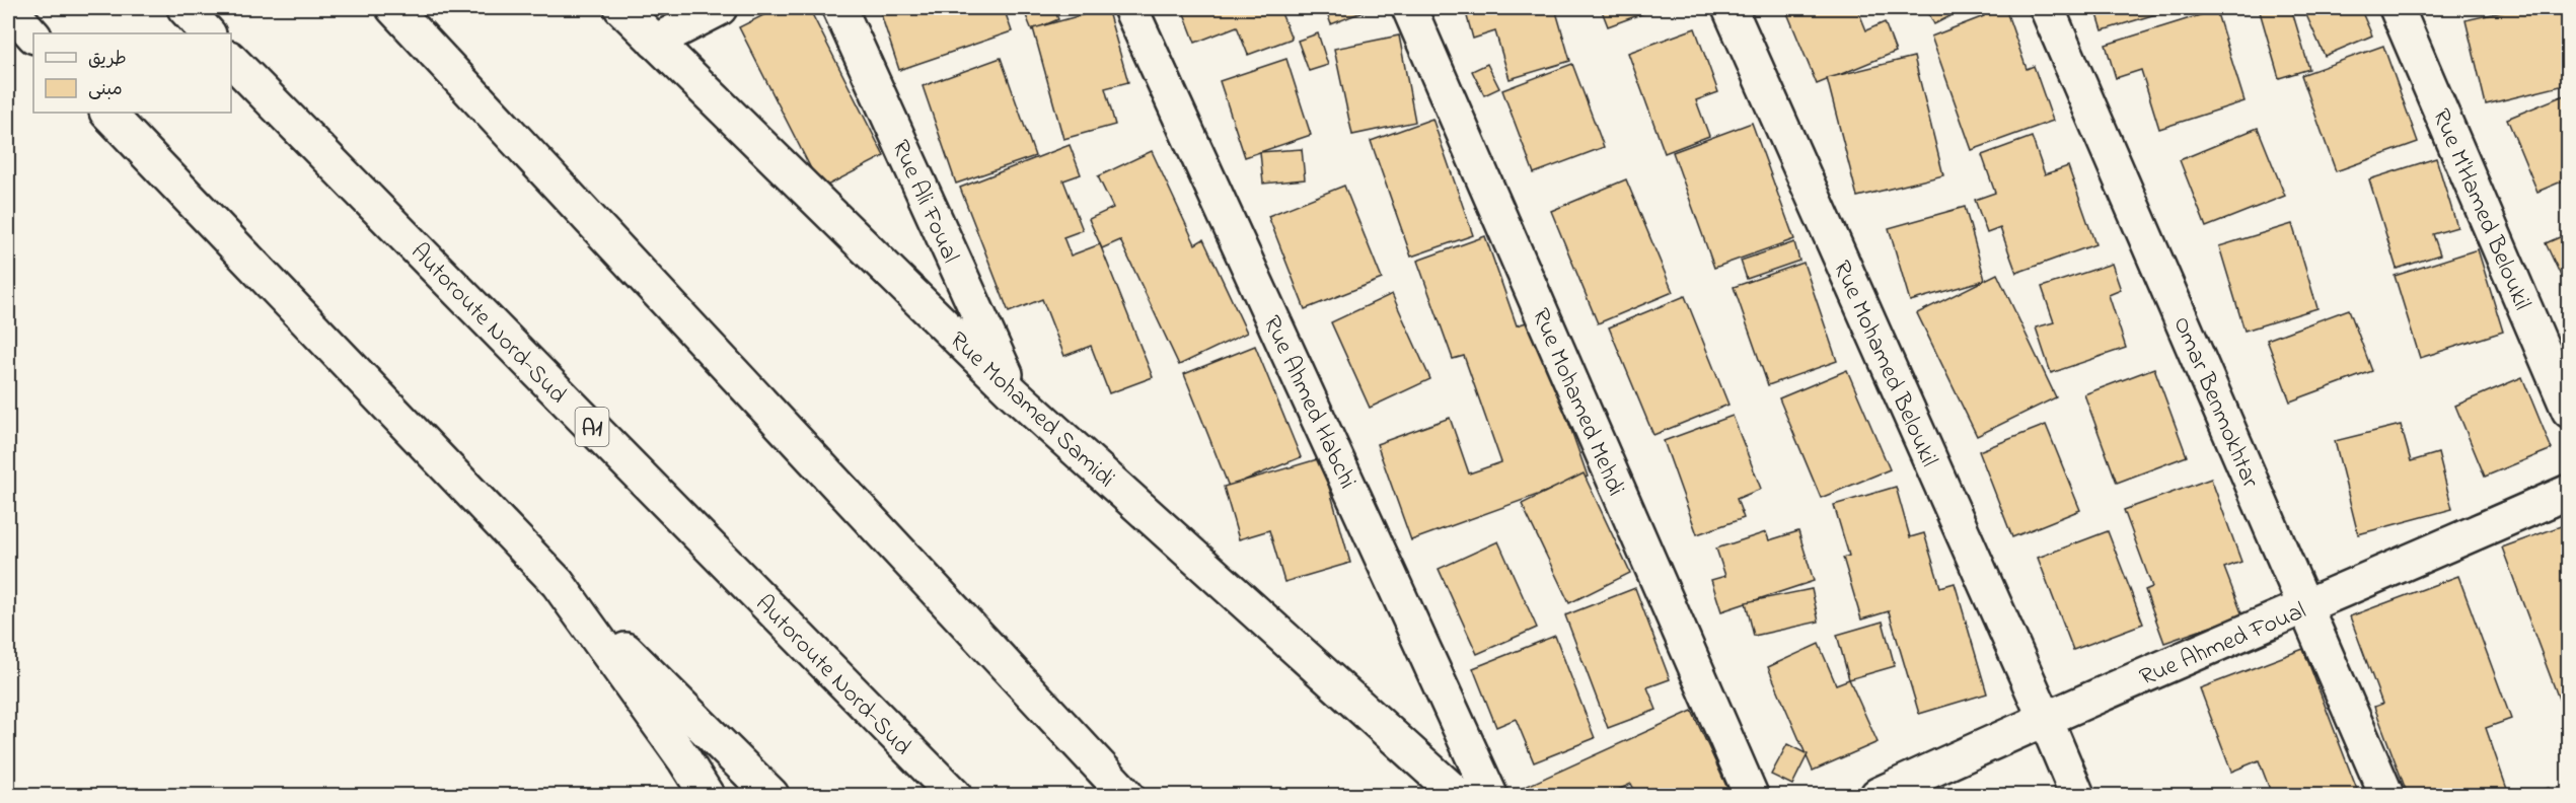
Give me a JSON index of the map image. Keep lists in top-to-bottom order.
{
  "streets": {
    "main road": [
      "Rue Ali Foual",
      "Rue M'Hamed Beloukil",
      "Autoroute Nord-Sud",
      "Rue Mohamed Beloukil",
      "Rue Ahmed Habchi",
      "Rue Mohamed Mehdi",
      "Omar Benmokhtar",
      "Rue Mohamed Samidi",
      "A1",
      "Rue Ahmed Foual"
    ]
  },
  "crossings": [
    ["Rue Ali Foual", "Rue Mohamed Samidi"],
    ["Rue Mohamed Beloukil", "Rue Ahmed Foual"],
    ["Omar Benmokhtar", "Rue Ahmed Foual"]
  ],
  "legend": ["طريق", "مبنى"]
}
